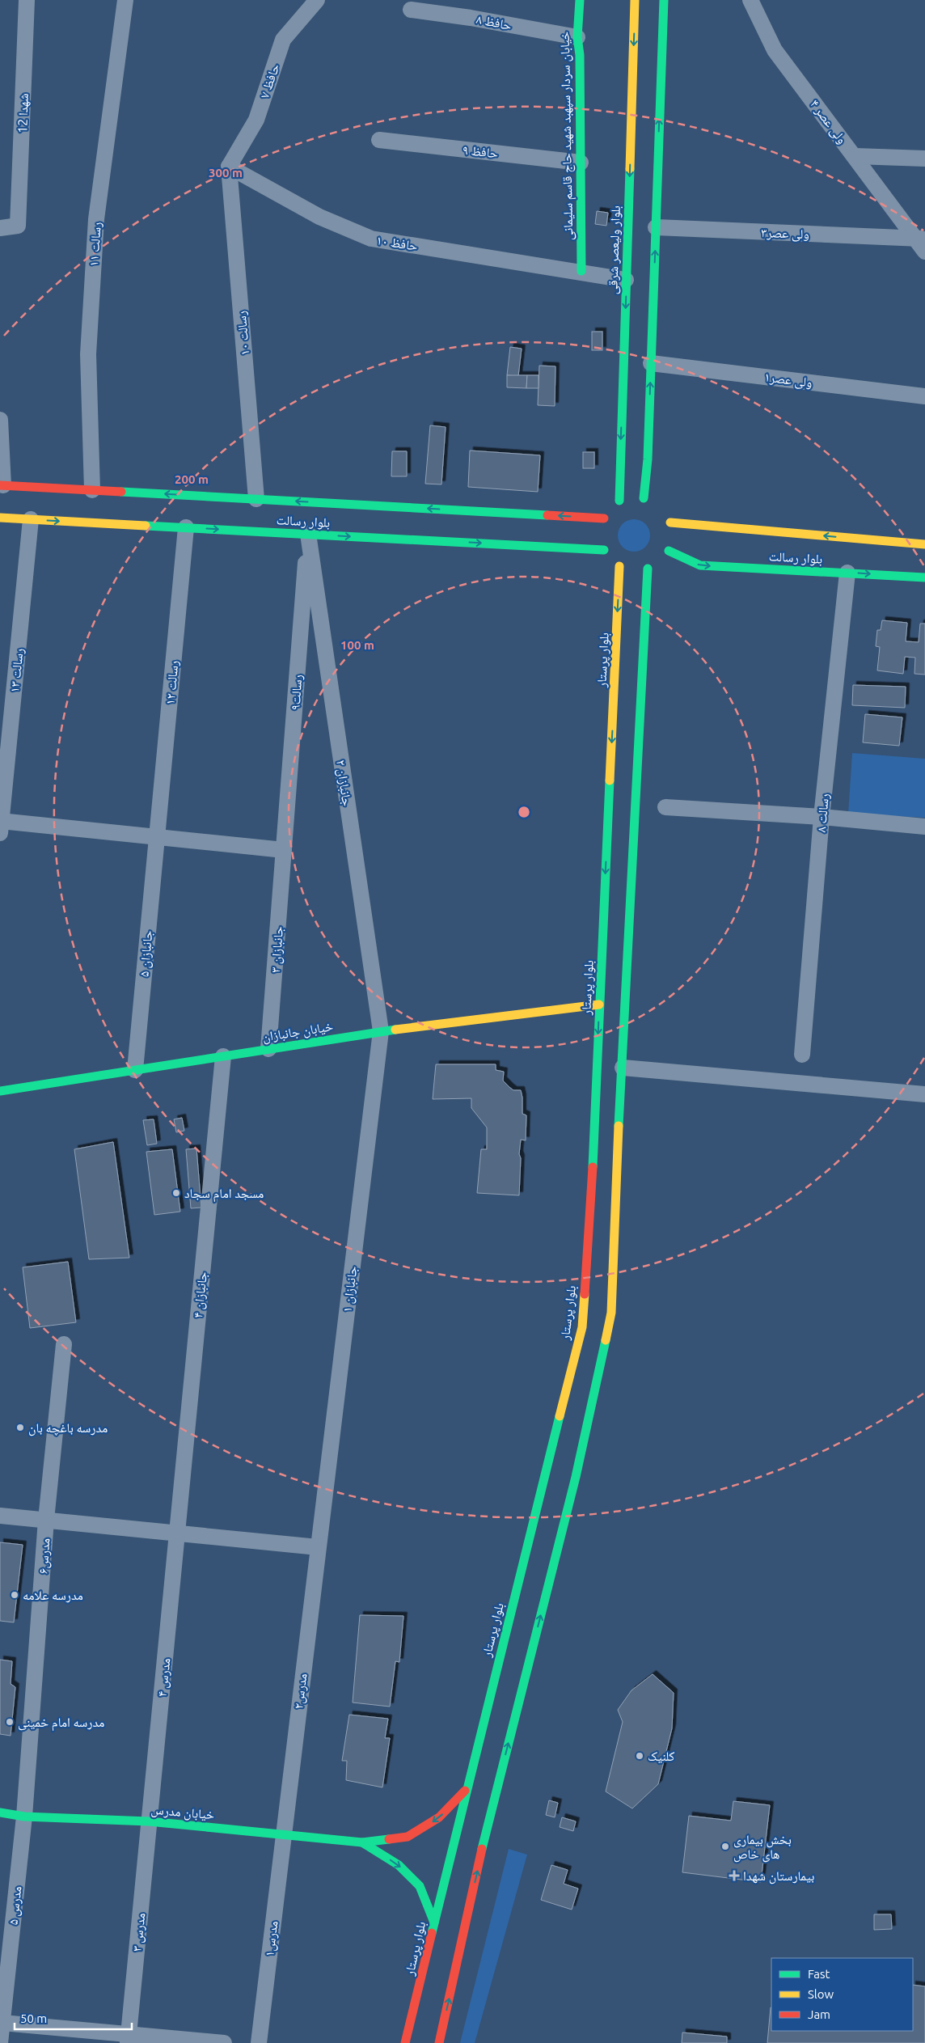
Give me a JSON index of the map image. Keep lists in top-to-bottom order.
{
  "streets": {
    "main road": [
      "خیابان سردار سپهبد شهید حاج قاسم سلیمانی",
      "بلوار ولیعصر شرقی",
      "بلوار رسالت",
      "بلوار پرستار",
      "خیابان جانبازان",
      "خیابان مدرس"
    ],
    "street": [
      "حافظ ۸",
      "حافظ ۷",
      "شهدا 12",
      "ولی عصر ۴",
      "حافظ ۹",
      "ولی عصر۳",
      "حافظ ۱۰",
      "رسالت ۱۱",
      "رسالت ۱۰",
      "ولی عصر۱",
      "رسالت ۱۳",
      "رسالت ۱۲",
      "رسالت۹",
      "جانبازان ۲",
      "رسالت ۸",
      "جانبازان ۳",
      "جانبازان ۵",
      "جانبازان ۱",
      "جانبازان ۴",
      "مدرس۶",
      "مدرس ۴",
      "مدرس۲",
      "مدرس ۵",
      "مدرس ۳",
      "مدرس۱"
    ]
  },
  "crossings": [
    ["حافظ ۸", "خیابان سردار سپهبد شهید حاج قاسم سلیمانی"],
    ["حافظ ۷", "حافظ ۱۰"],
    ["حافظ ۷", "رسالت ۱۰"],
    ["ولی عصر ۴", "ولی عصر۳"],
    ["خیابان سردار سپهبد شهید حاج قاسم سلیمانی", "حافظ ۹"],
    ["خیابان سردار سپهبد شهید حاج قاسم سلیمانی", "حافظ ۱۰"],
    ["حافظ ۱۰", "بلوار ولیعصر شرقی"],
    ["حافظ ۱۰", "رسالت ۱۰"],
    ["رسالت ۱۱", "بلوار رسالت"],
    ["بلوار ولیعصر شرقی", "بلوار رسالت"],
    ["رسالت ۱۰", "بلوار رسالت"],
    ["بلوار رسالت", "بلوار پرستار"],
    ["بلوار رسالت", "رسالت ۱۳"],
    ["بلوار رسالت", "رسالت ۱۲"],
    ["بلوار رسالت", "رسالت۹"],
    ["بلوار رسالت", "جانبازان ۲"],
    ["بلوار رسالت", "رسالت ۸"],
    ["بلوار پرستار", "خیابان جانبازان"],
    ["بلوار پرستار", "خیابان مدرس"],
    ["رسالت ۱۲", "جانبازان ۵"],
    ["رسالت۹", "جانبازان ۲"],
    ["رسالت۹", "جانبازان ۳"],
    ["جانبازان ۲", "خیابان جانبازان"],
    ["جانبازان ۲", "جانبازان ۱"],
    ["جانبازان ۳", "خیابان جانبازان"],
    ["جانبازان ۵", "خیابان جانبازان"],
    ["خیابان جانبازان", "جانبازان ۱"],
    ["خیابان جانبازان", "جانبازان ۴"],
    ["جانبازان ۱", "مدرس۲"],
    ["جانبازان ۴", "مدرس ۴"],
    ["مدرس۶", "خیابان مدرس"],
    ["مدرس۶", "مدرس ۵"],
    ["مدرس ۴", "خیابان مدرس"],
    ["مدرس ۴", "مدرس ۳"],
    ["مدرس۲", "خیابان مدرس"],
    ["مدرس۲", "مدرس۱"],
    ["خیابان مدرس", "مدرس ۵"],
    ["خیابان مدرس", "مدرس ۳"],
    ["خیابان مدرس", "مدرس۱"]
  ],
  "places": {
    "other": [
      "مسجد امام سجاد",
      "مدرسه باغچه بان",
      "مدرسه علامه",
      "مدرسه امام خمینی",
      "کلنیک",
      "بخش بیماری های خاص"
    ],
    "health": ["بیمارستان شهدا"]
  },
  "legend": ["Fast", "Slow", "Jam"],
  "scale_bar": "50 m",
  "rings": ["300 m", "200 m", "100 m"]
}
